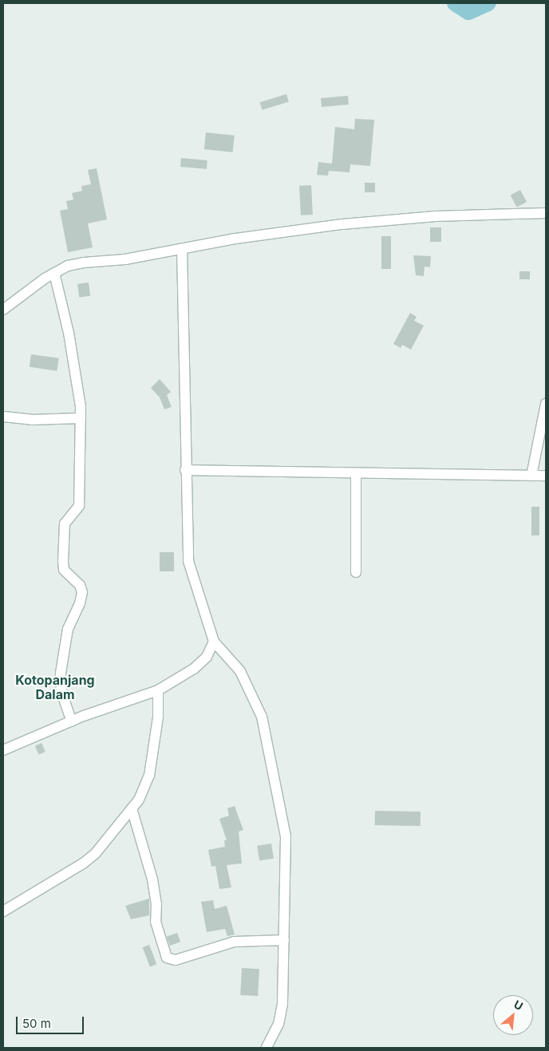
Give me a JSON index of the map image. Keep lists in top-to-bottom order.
{
  "districts": ["Kotopanjang Dalam"],
  "scale_bar": "50 m",
  "north": "top right"
}
